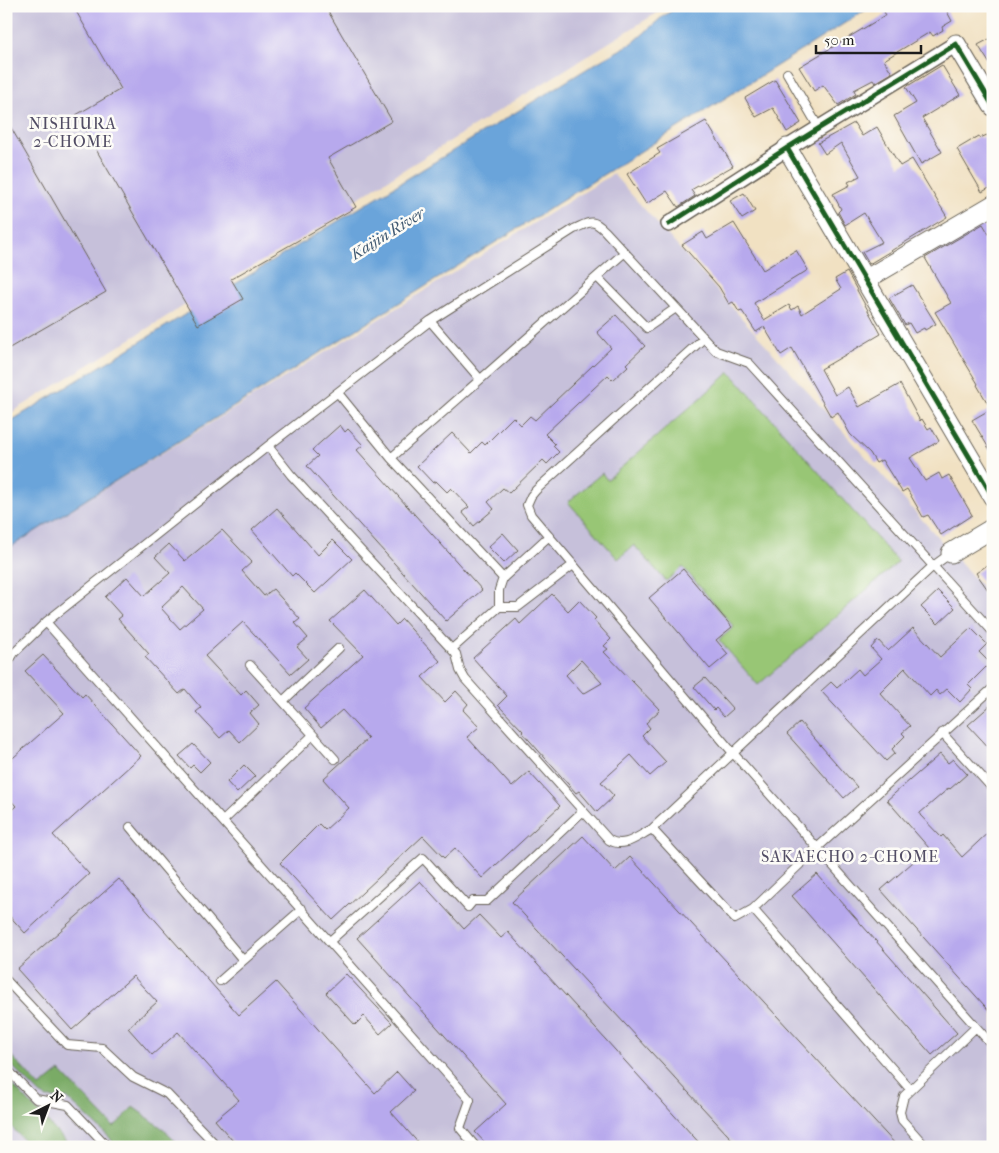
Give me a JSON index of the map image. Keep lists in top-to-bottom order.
{
  "districts": ["NISHIURA 2-CHOME", "SAKAECHO 2-CHOME"],
  "water": ["Kaijin River"],
  "scale_bar": "50 m",
  "north": "top right"
}
